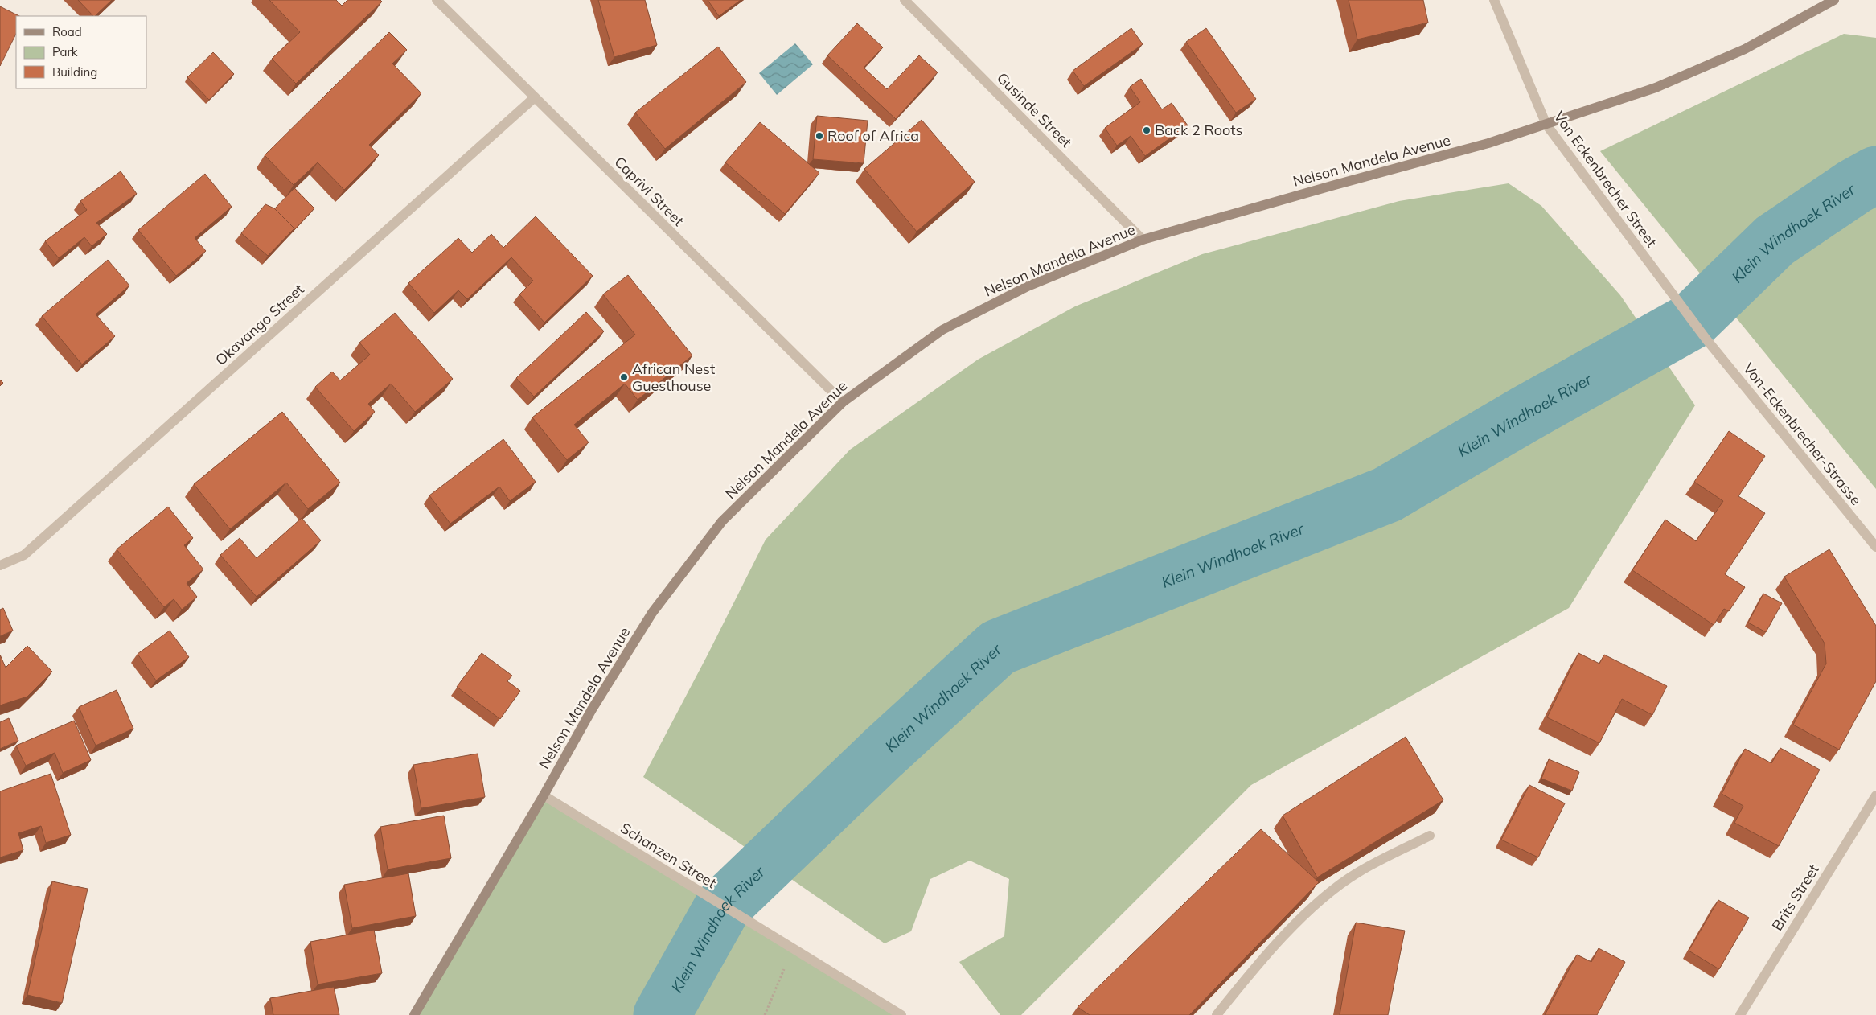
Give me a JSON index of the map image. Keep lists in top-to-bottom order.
{
  "streets": {
    "main road": ["Nelson Mandela Avenue"],
    "street": [
      "Gusinde Street",
      "Von Eckenbrecher Street",
      "Caprivi Street",
      "Okavango Street",
      "Von-Eckenbrecher-Strasse",
      "Schanzen Street",
      "Brits Street"
    ]
  },
  "crossings": [
    ["Gusinde Street", "Nelson Mandela Avenue"],
    ["Nelson Mandela Avenue", "Von Eckenbrecher Street"],
    ["Nelson Mandela Avenue", "Caprivi Street"],
    ["Nelson Mandela Avenue", "Schanzen Street"],
    ["Von Eckenbrecher Street", "Von-Eckenbrecher-Strasse"],
    ["Caprivi Street", "Okavango Street"]
  ],
  "water": ["Klein Windhoek River"],
  "places": ["Back 2 Roots", "Roof of Africa", "African Nest Guesthouse"],
  "legend": ["Road", "Park", "Building"]
}
